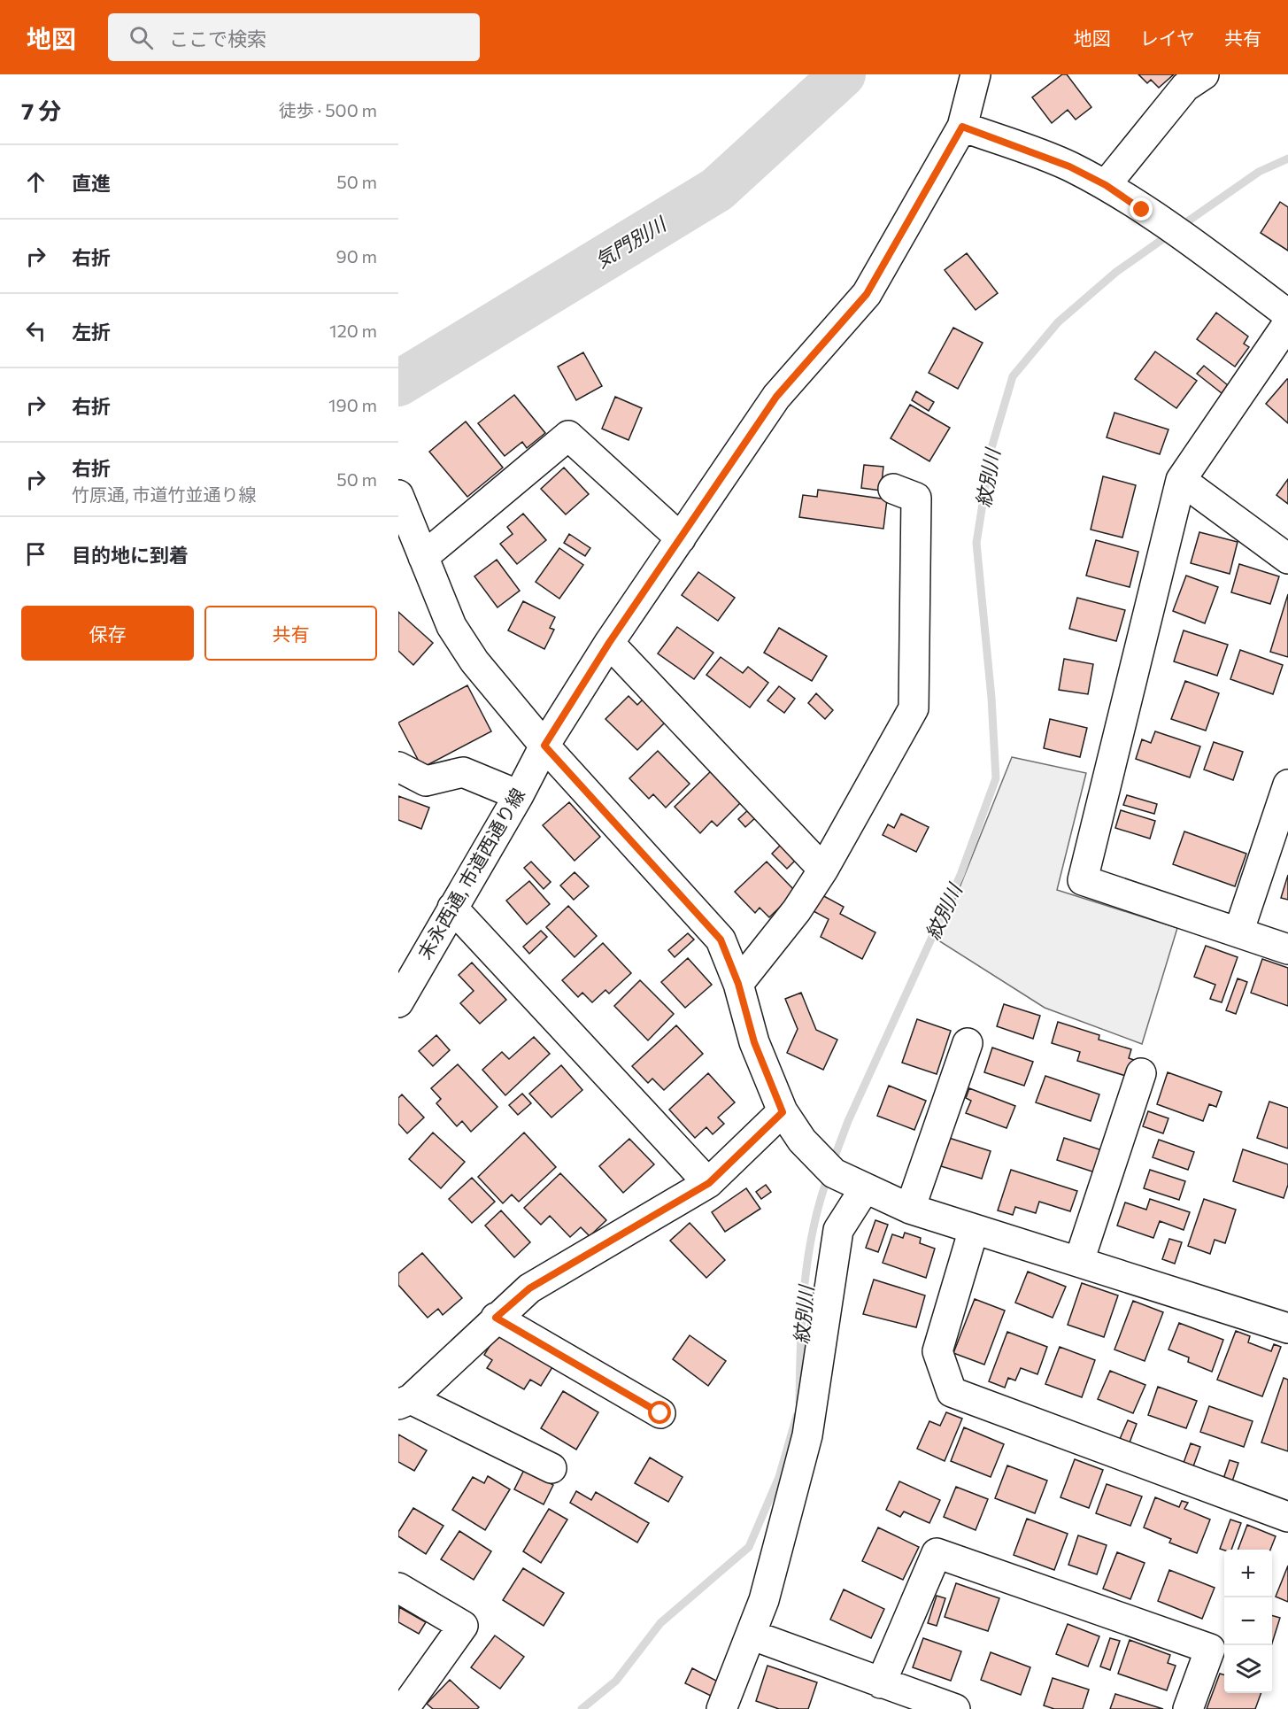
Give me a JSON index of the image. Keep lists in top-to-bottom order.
{
  "streets": {
    "street": ["末永西通, 市道西通り線"]
  },
  "water": ["気門別川", "紋別川"],
  "page": {
    "header": "地図",
    "search": "ここで検索",
    "nav": ["地図", "レイヤ", "共有"],
    "heading": ["7 分", "徒歩 · 500 m"],
    "list": [
      ["直進", "50 m"],
      ["右折", "90 m"],
      ["左折", "120 m"],
      ["右折", "190 m"],
      ["右折", "竹原通, 市道竹並通り線", "50 m"],
      "目的地に到着"
    ],
    "buttons": ["保存", "共有"],
    "map_buttons": ["+", "−"]
  }
}
